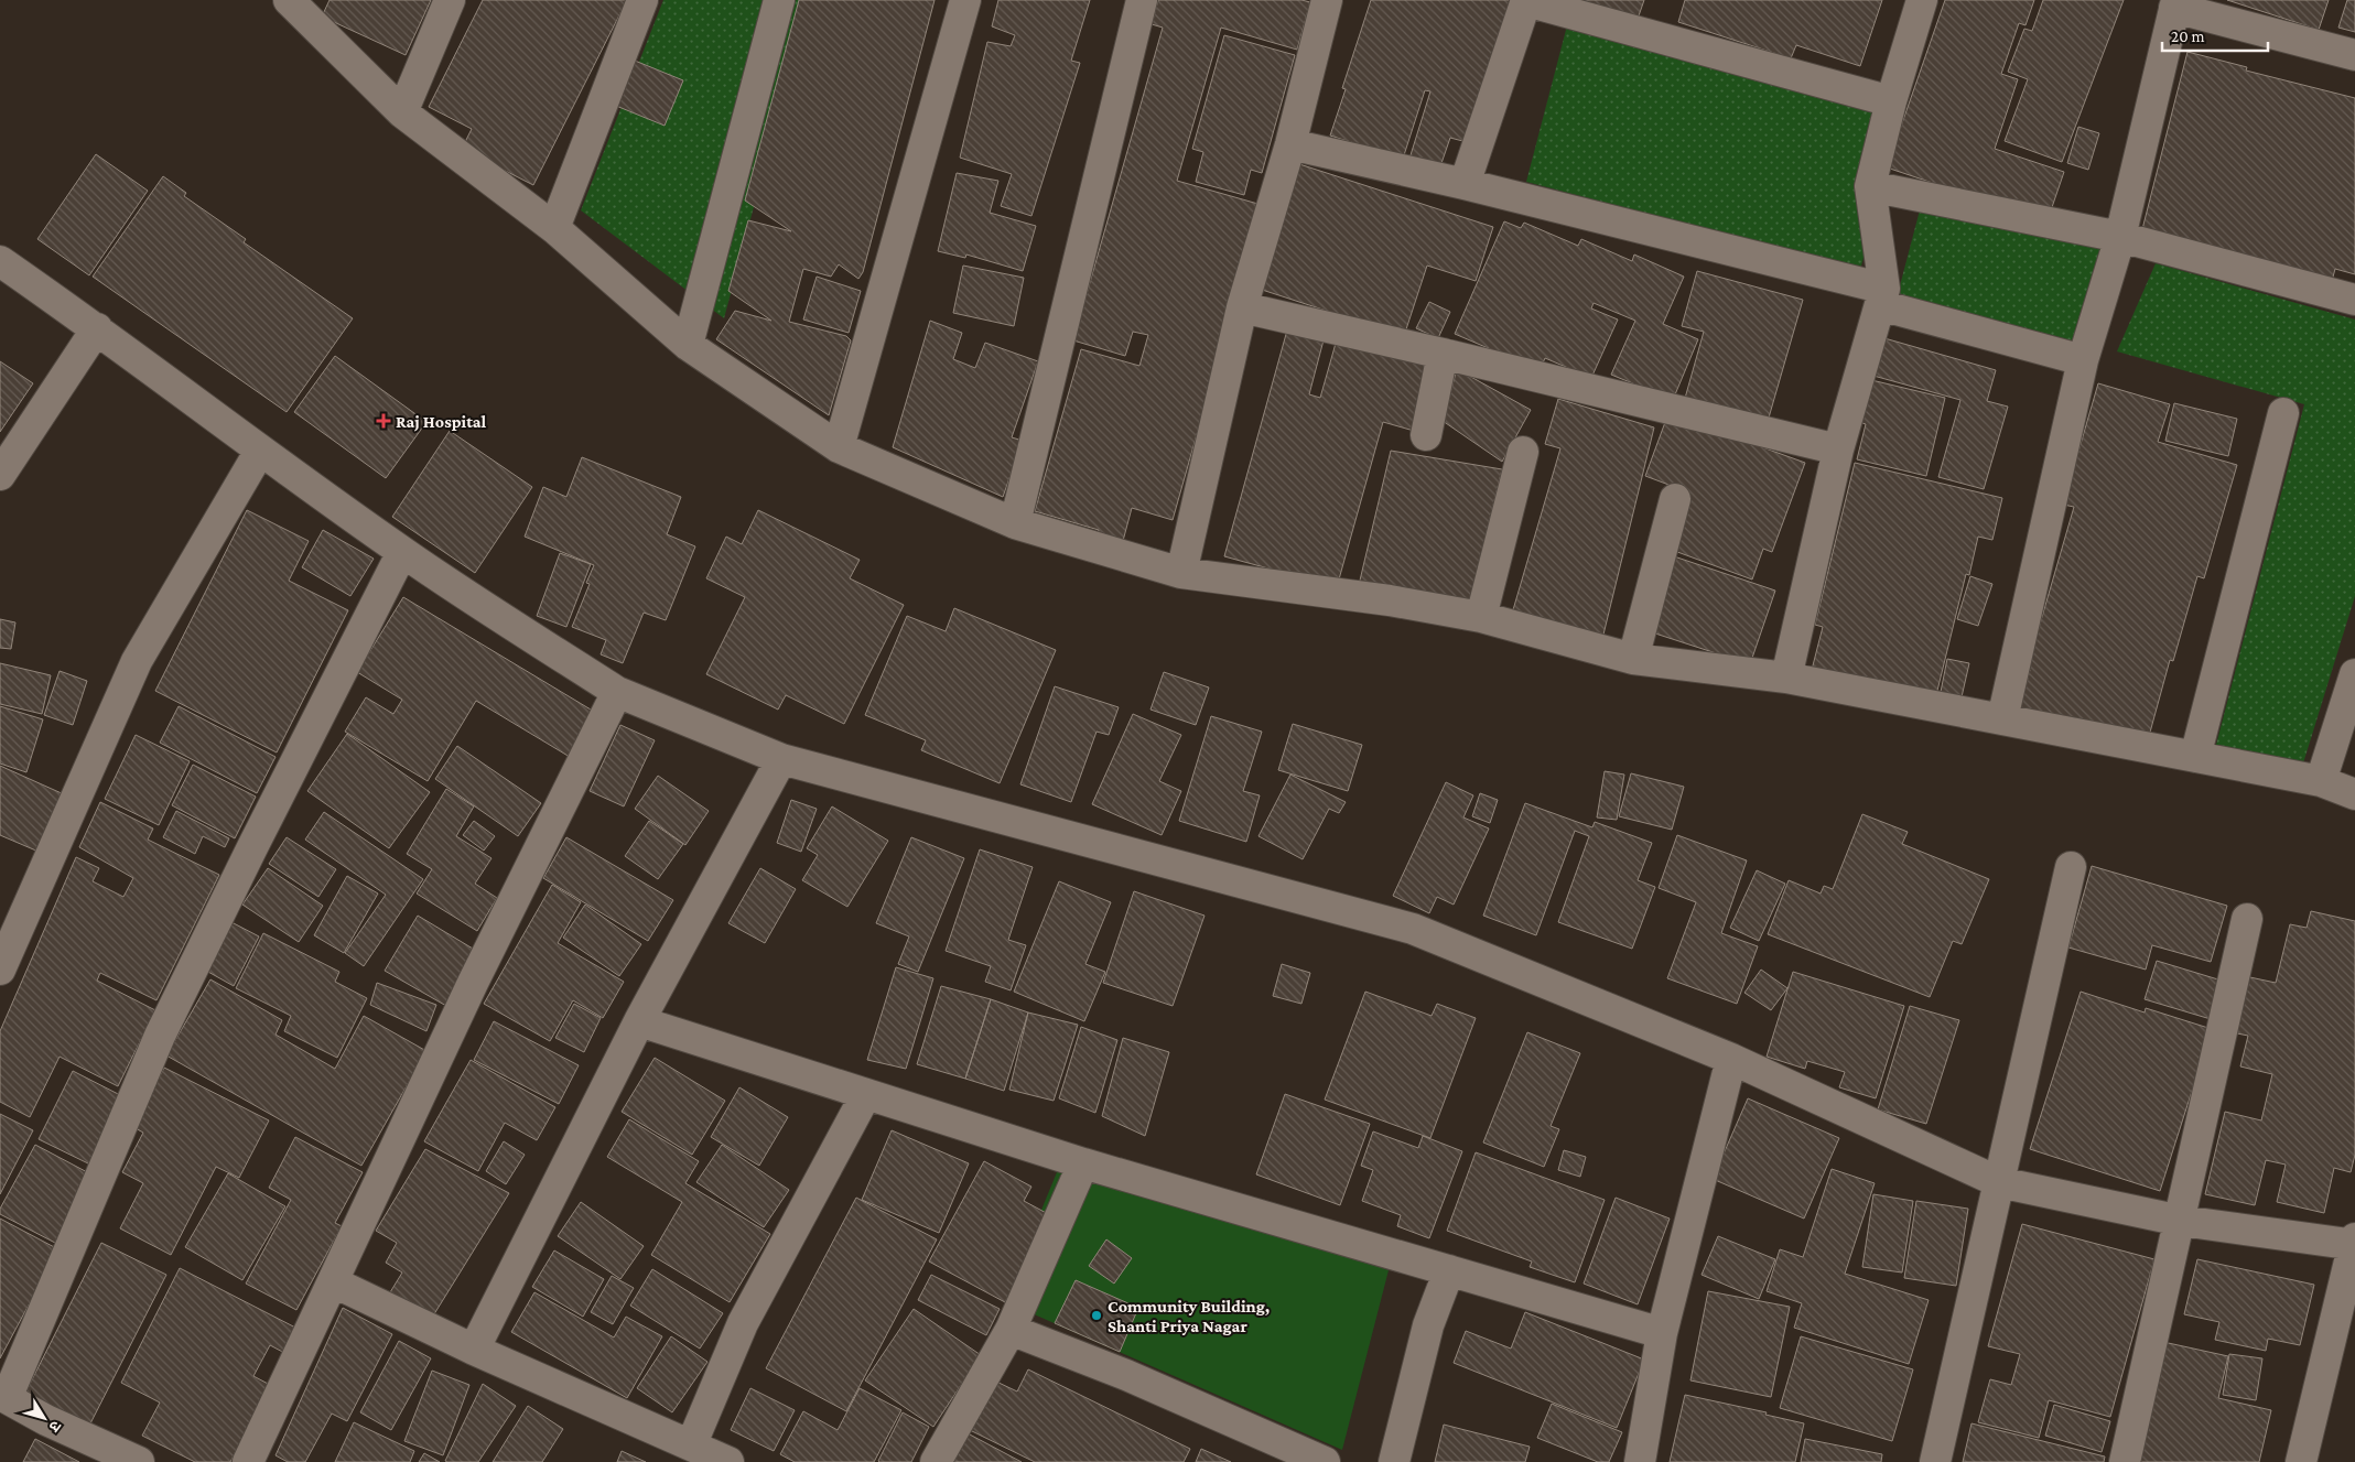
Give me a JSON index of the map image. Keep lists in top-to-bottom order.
{
  "places": {
    "health": ["Raj Hospital"],
    "other": ["Community Building, Shanti Priya Nagar"]
  },
  "scale_bar": "20 m",
  "north": "bottom right"
}
